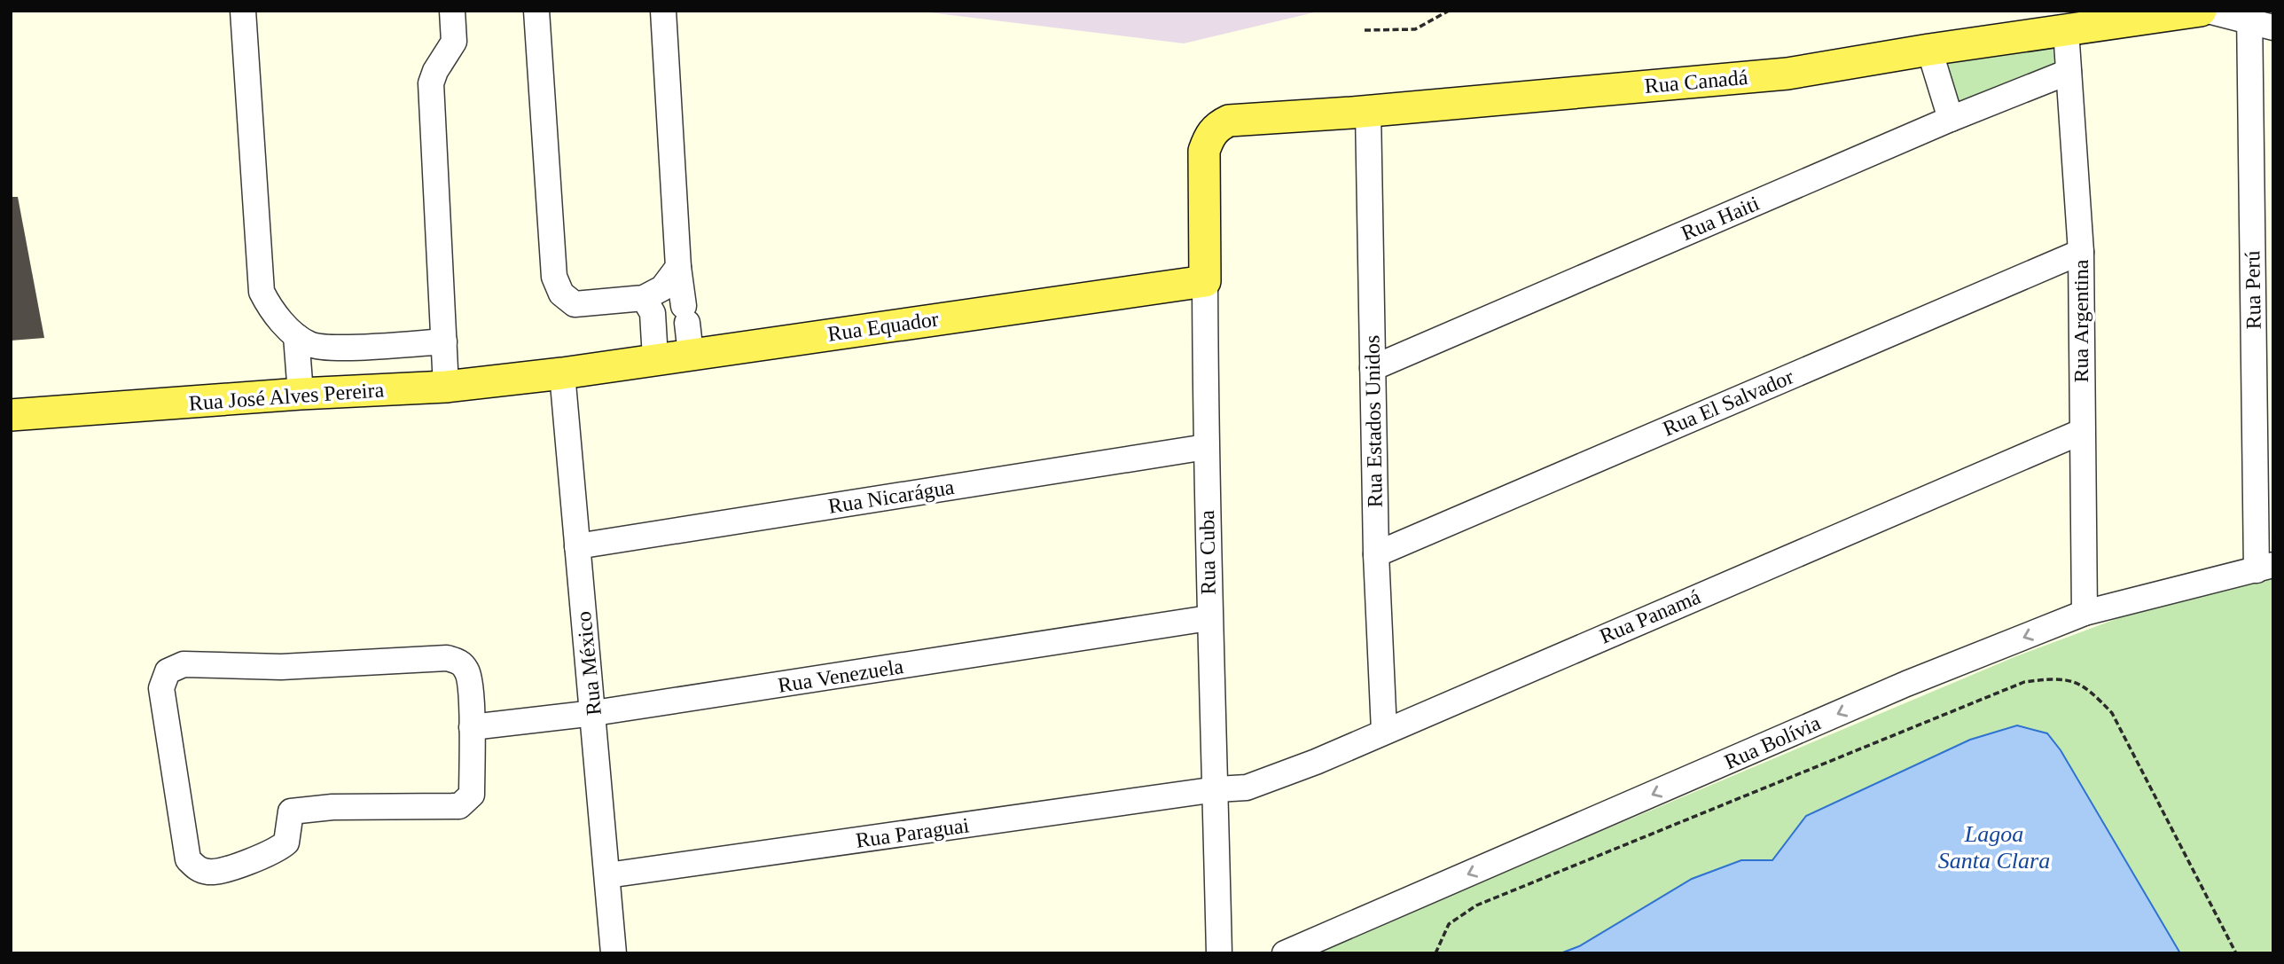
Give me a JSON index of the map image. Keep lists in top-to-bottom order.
{
  "streets": {
    "main road": [
      "Rua Canadá",
      "Rua Equador",
      "Rua José Alves Pereira",
      "Rua Cuba"
    ],
    "street": [
      "Rua Haiti",
      "Rua Perú",
      "Rua Argentina",
      "Rua El Salvador",
      "Rua Estados Unidos",
      "Rua Nicarágua",
      "Rua Panamá",
      "Rua México",
      "Rua Venezuela",
      "Rua Bolívia",
      "Rua Paraguai"
    ]
  },
  "crossings": [
    ["Rua Canadá", "Rua Argentina"],
    ["Rua Canadá", "Rua Estados Unidos"],
    ["Rua Canadá", "Rua Cuba"],
    ["Rua Haiti", "Rua Argentina"],
    ["Rua Haiti", "Rua Estados Unidos"],
    ["Rua Perú", "Rua Bolívia"],
    ["Rua Argentina", "Rua El Salvador"],
    ["Rua Argentina", "Rua Panamá"],
    ["Rua Argentina", "Rua Bolívia"],
    ["Rua Equador", "Rua José Alves Pereira"],
    ["Rua Equador", "Rua Cuba"],
    ["Rua Equador", "Rua México"],
    ["Rua José Alves Pereira", "Rua México"],
    ["Rua El Salvador", "Rua Estados Unidos"],
    ["Rua Estados Unidos", "Rua Panamá"],
    ["Rua Nicarágua", "Rua Cuba"],
    ["Rua Nicarágua", "Rua México"],
    ["Rua Cuba", "Rua Panamá"],
    ["Rua Cuba", "Rua Venezuela"],
    ["Rua Cuba", "Rua Paraguai"],
    ["Rua Panamá", "Rua Paraguai"],
    ["Rua México", "Rua Venezuela"],
    ["Rua México", "Rua Paraguai"]
  ],
  "one_way": ["Rua Bolívia"],
  "water": ["Lagoa Santa Clara"]
}
